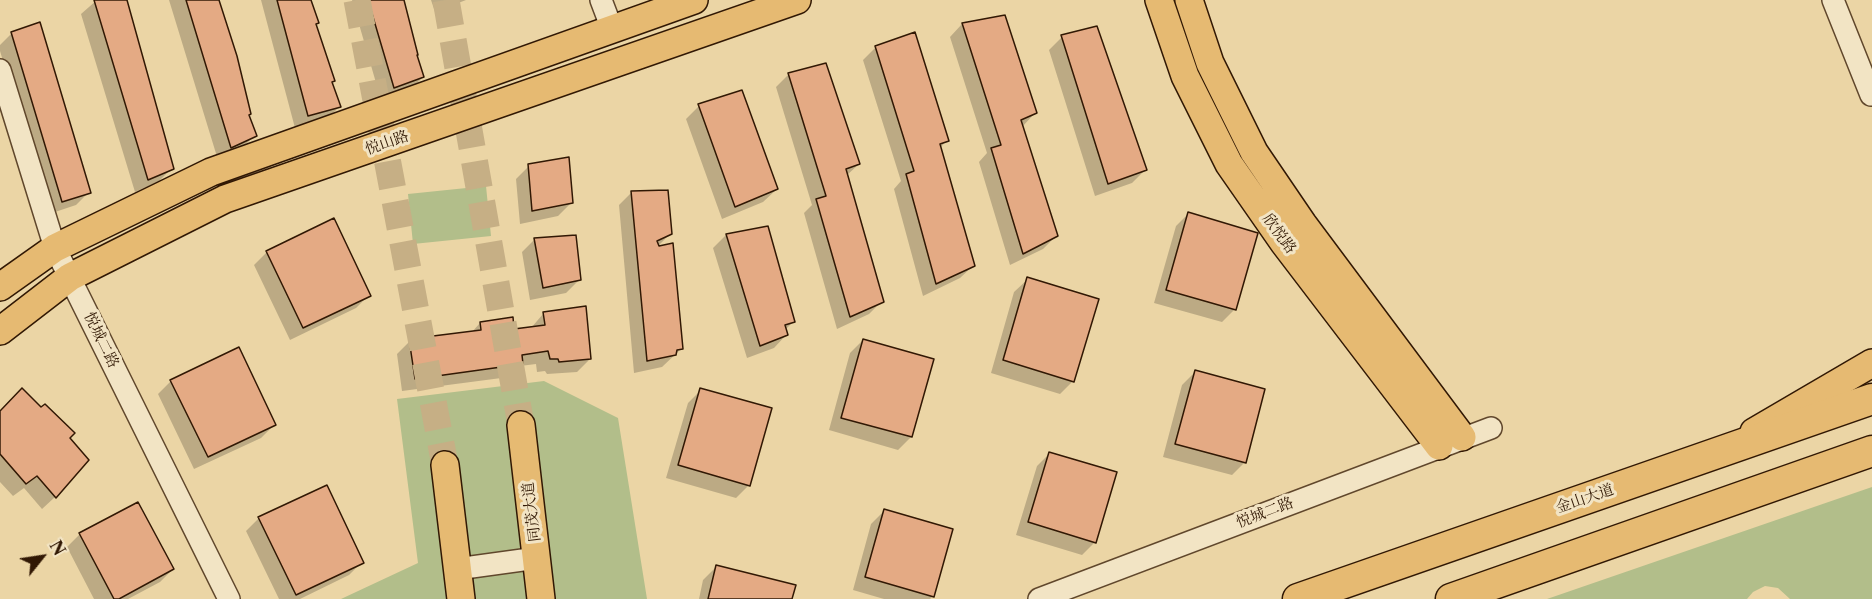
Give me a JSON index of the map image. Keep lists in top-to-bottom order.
{
  "streets": {
    "highway": ["金山大道"],
    "main road": ["悦山路", "欣悦路", "同茂大道"],
    "street": ["悦城二路"]
  },
  "crossings": [
    ["悦山路", "悦城二路"],
    ["欣悦路", "悦城二路"]
  ],
  "north": "top right"
}
